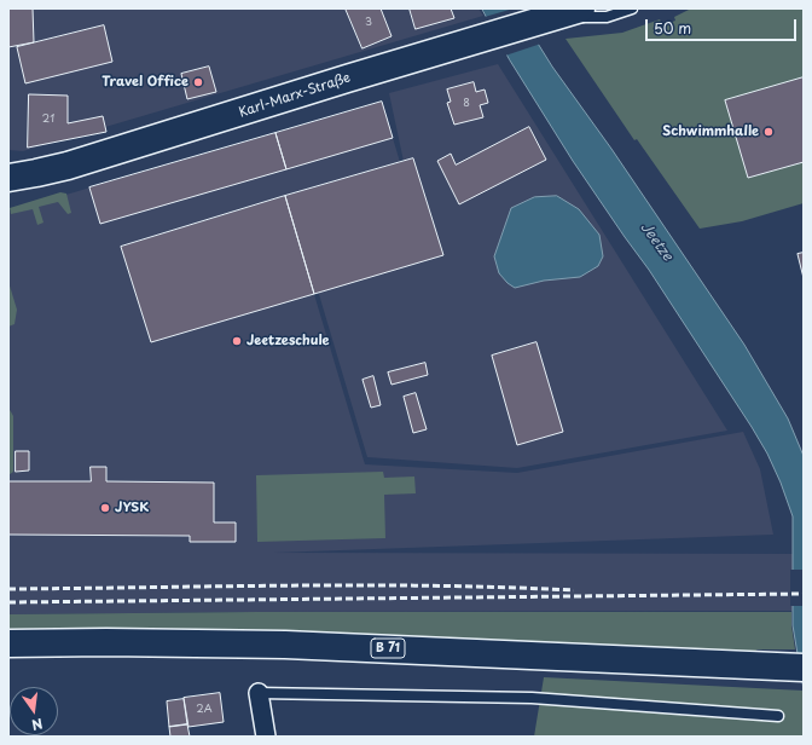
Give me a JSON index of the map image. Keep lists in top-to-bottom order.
{
  "streets": {
    "main road": ["Karl-Marx-Straße", "B 71"]
  },
  "water": ["Jeetze"],
  "places": [
    "Travel Office",
    "Schwimmhalle",
    "Jeetzeschule",
    "JYSK"
  ],
  "house_numbers": [
    "3",
    "8",
    "21",
    "2A"
  ],
  "scale_bar": "50 m",
  "north": "bottom"
}
